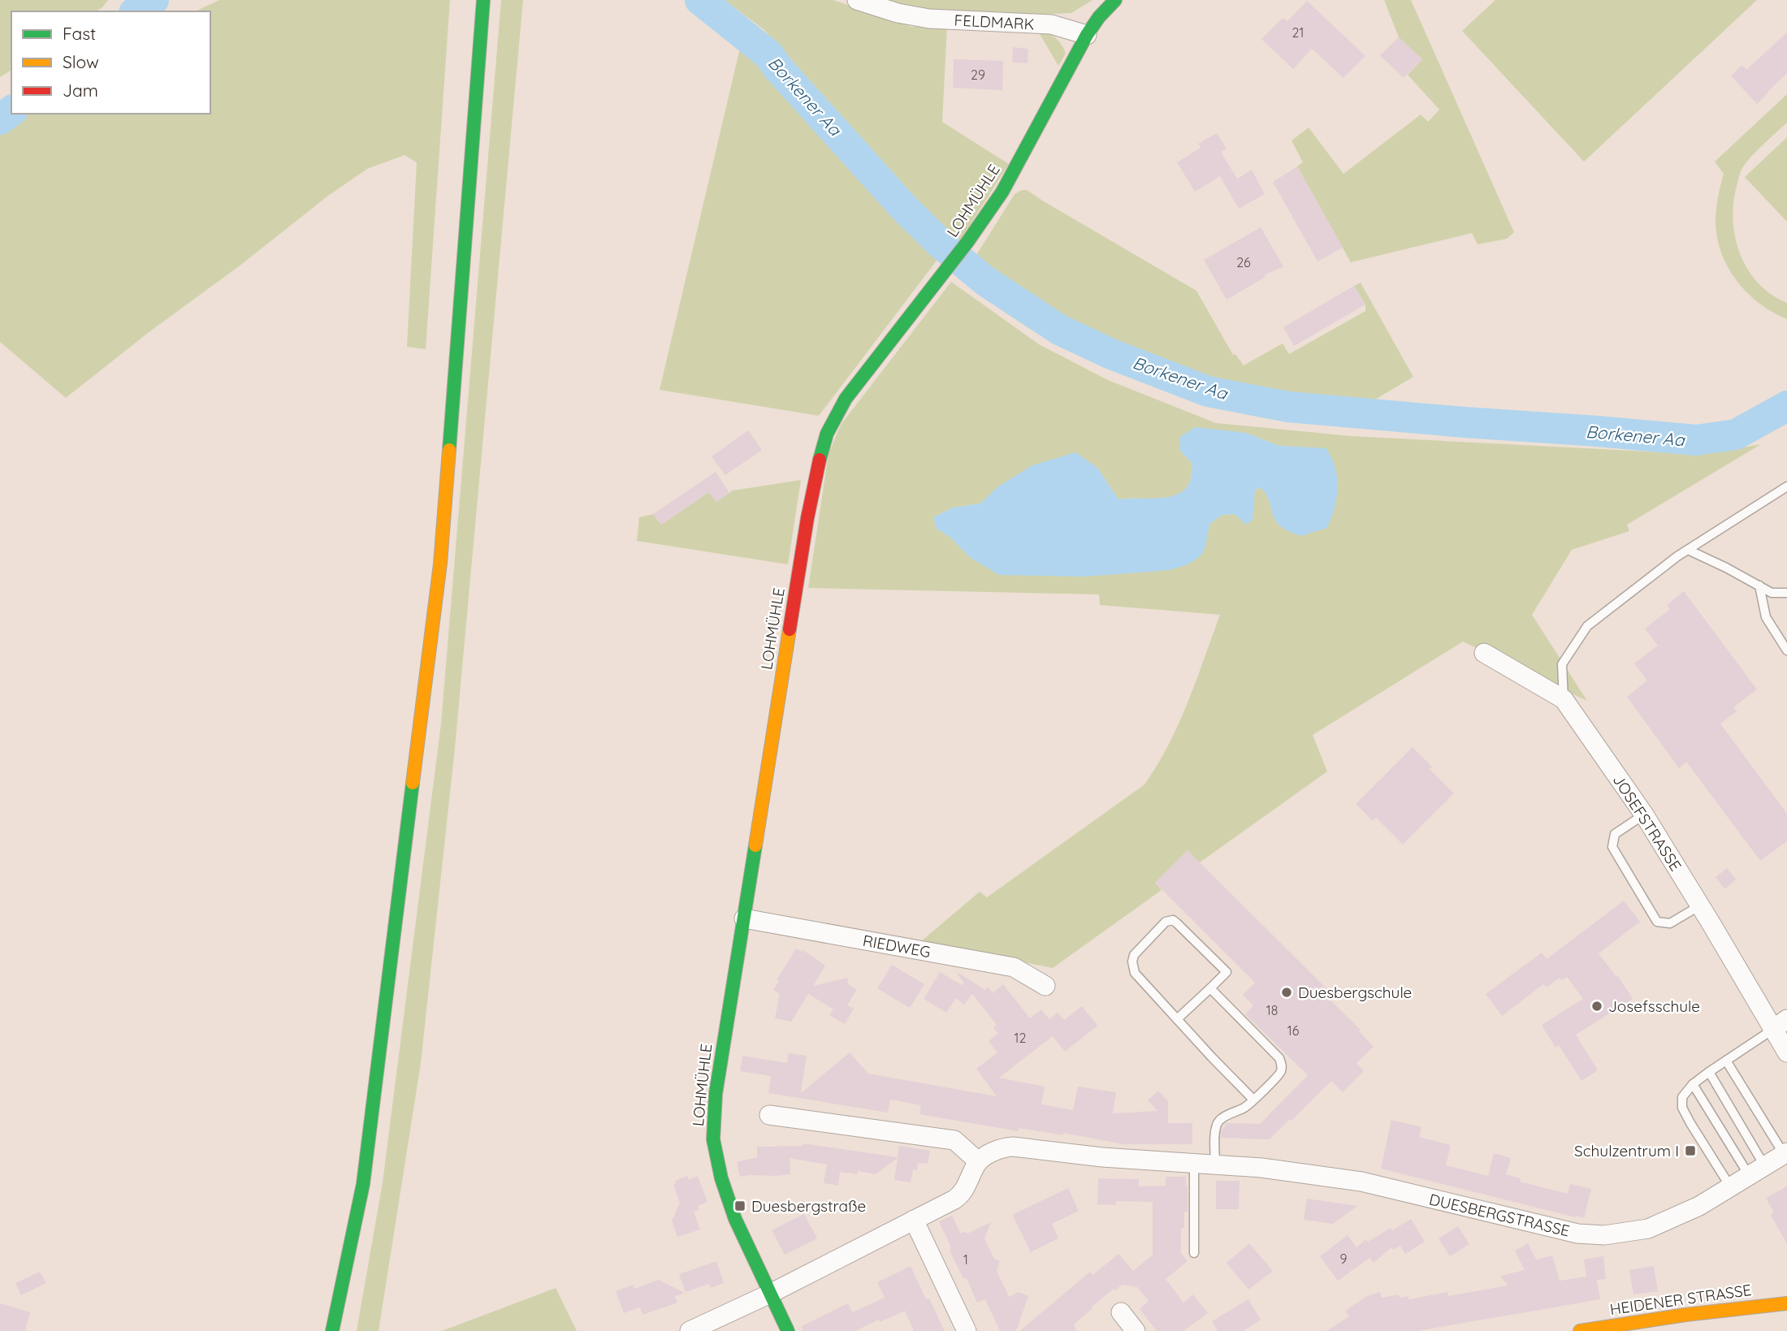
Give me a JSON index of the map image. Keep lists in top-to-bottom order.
{
  "streets": {
    "main road": ["LOHMÜHLE", "HEIDENER STRASSE"],
    "street": [
      "FELDMARK",
      "JOSEFSTRASSE",
      "RIEDWEG",
      "DUESBERGSTRASSE"
    ]
  },
  "crossings": [
    ["FELDMARK", "LOHMÜHLE"],
    ["LOHMÜHLE", "RIEDWEG"]
  ],
  "water": ["Borkener Aa"],
  "places": {
    "other": ["Duesbergschule", "Josefsschule"],
    "transit": ["Schulzentrum I", "Duesbergstraße"]
  },
  "house_numbers": [
    "21",
    "29",
    "26",
    "18",
    "16",
    "12",
    "9",
    "1"
  ],
  "legend": ["Fast", "Slow", "Jam"]
}
